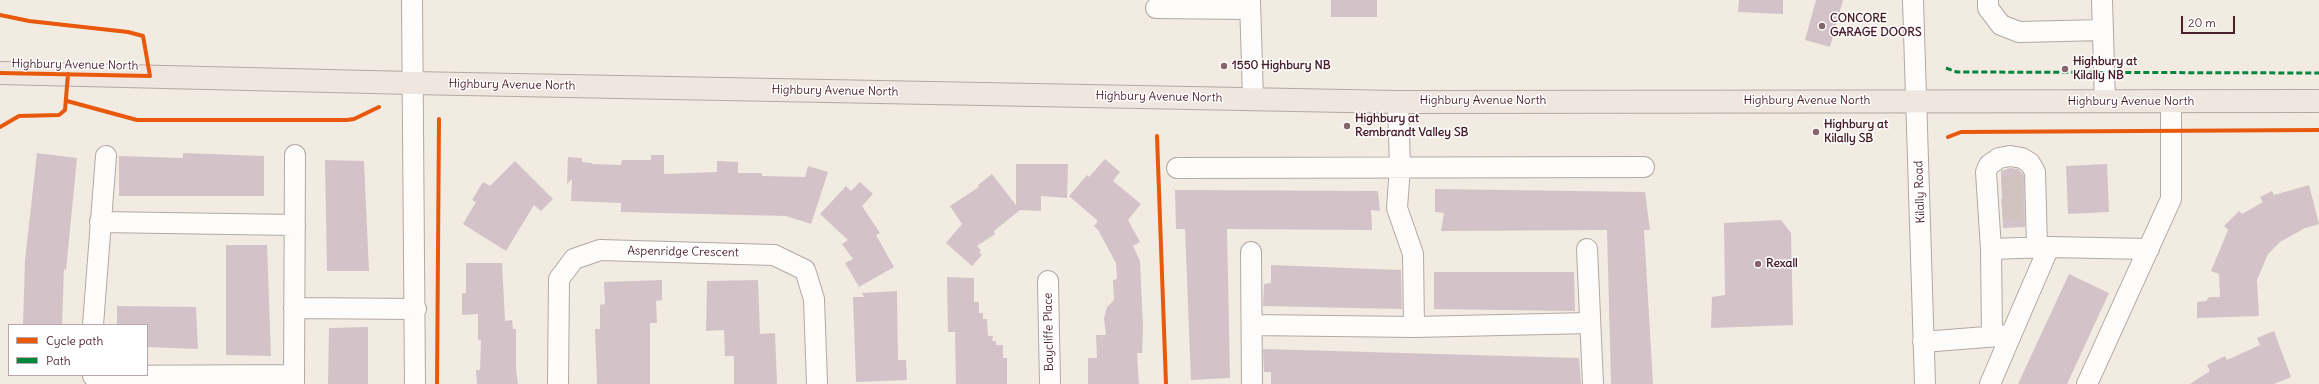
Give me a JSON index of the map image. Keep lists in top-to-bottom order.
{
  "streets": {
    "main road": ["Highbury Avenue North"],
    "street": ["Kilally Road", "Aspenridge Crescent", "Baycliffe Place"]
  },
  "crossings": [
    ["Highbury Avenue North", "Kilally Road"]
  ],
  "places": [
    "CONCORE GARAGE DOORS",
    "1550 Highbury NB",
    "Highbury at Kilally NB",
    "Highbury at Rembrandt Valley SB",
    "Highbury at Kilally SB",
    "Rexall"
  ],
  "legend": ["Cycle path", "Path"],
  "scale_bar": "20 m"
}
